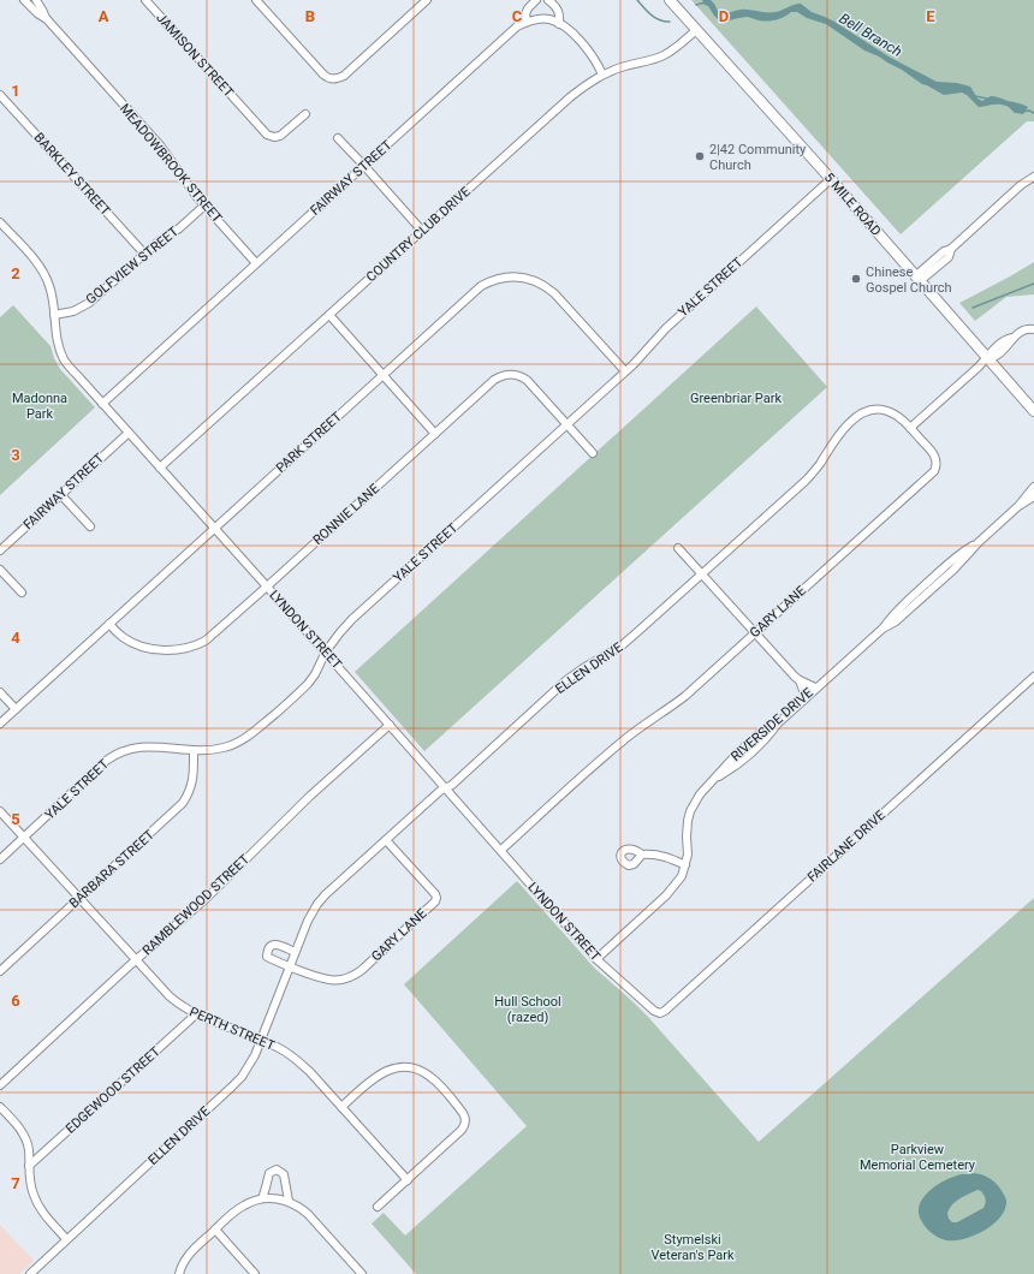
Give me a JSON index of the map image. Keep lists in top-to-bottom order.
{
  "streets": {
    "main road": ["5 MILE ROAD"],
    "street": [
      "JAMISON STREET",
      "MEADOWBROOK STREET",
      "BARKLEY STREET",
      "FAIRWAY STREET",
      "COUNTRY CLUB DRIVE",
      "GOLFVIEW STREET",
      "YALE STREET",
      "PARK STREET",
      "RONNIE LANE",
      "GARY LANE",
      "LYNDON STREET",
      "ELLEN DRIVE",
      "RIVERSIDE DRIVE",
      "FAIRLANE DRIVE",
      "BARBARA STREET",
      "RAMBLEWOOD STREET",
      "PERTH STREET",
      "EDGEWOOD STREET"
    ]
  },
  "crossings": [
    ["MEADOWBROOK STREET", "FAIRWAY STREET"],
    ["MEADOWBROOK STREET", "GOLFVIEW STREET"],
    ["BARKLEY STREET", "GOLFVIEW STREET"],
    ["FAIRWAY STREET", "COUNTRY CLUB DRIVE"],
    ["FAIRWAY STREET", "LYNDON STREET"],
    ["5 MILE ROAD", "COUNTRY CLUB DRIVE"],
    ["5 MILE ROAD", "YALE STREET"],
    ["COUNTRY CLUB DRIVE", "LYNDON STREET"],
    ["GOLFVIEW STREET", "LYNDON STREET"],
    ["YALE STREET", "PARK STREET"],
    ["YALE STREET", "RONNIE LANE"],
    ["YALE STREET", "LYNDON STREET"],
    ["YALE STREET", "BARBARA STREET"],
    ["YALE STREET", "PERTH STREET"],
    ["PARK STREET", "RONNIE LANE"],
    ["PARK STREET", "LYNDON STREET"],
    ["RONNIE LANE", "LYNDON STREET"],
    ["GARY LANE", "LYNDON STREET"],
    ["GARY LANE", "ELLEN DRIVE"],
    ["LYNDON STREET", "ELLEN DRIVE"],
    ["LYNDON STREET", "RIVERSIDE DRIVE"],
    ["LYNDON STREET", "FAIRLANE DRIVE"],
    ["LYNDON STREET", "RAMBLEWOOD STREET"],
    ["ELLEN DRIVE", "PERTH STREET"],
    ["BARBARA STREET", "PERTH STREET"],
    ["RAMBLEWOOD STREET", "PERTH STREET"],
    ["PERTH STREET", "EDGEWOOD STREET"]
  ],
  "water": ["Bell Branch"],
  "parks": [
    "Madonna Park",
    "Greenbriar Park",
    "Hull School (razed)",
    "Parkview Memorial Cemetery",
    "Stymelski Veteran's Park"
  ],
  "places": ["2|42 Community Church", "Chinese Gospel Church"],
  "grid": {
    "columns": [
      "A",
      "B",
      "C",
      "D",
      "E"
    ],
    "rows": [
      "1",
      "2",
      "3",
      "4",
      "5",
      "6",
      "7"
    ]
  }
}
